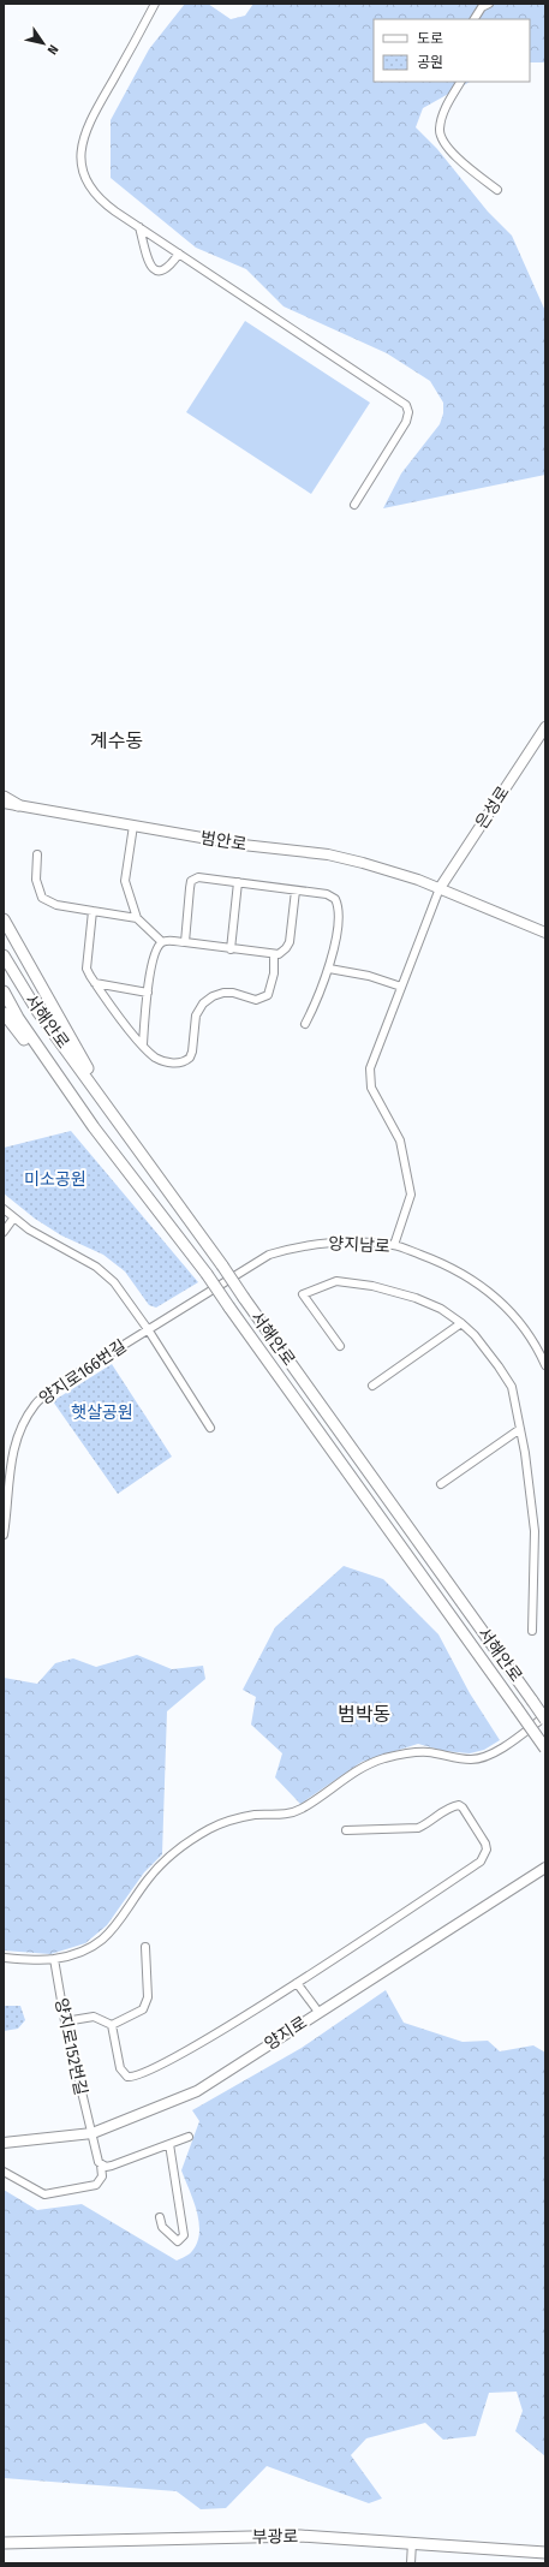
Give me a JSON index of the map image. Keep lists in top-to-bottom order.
{
  "streets": {
    "main road": ["서해안로", "부광로"],
    "street": [
      "은성로",
      "범안로",
      "양지남로",
      "양지로166번길",
      "양지로",
      "양지로152번길"
    ]
  },
  "crossings": [
    ["은성로", "범안로"],
    ["양지남로", "양지로166번길"],
    ["양지로", "양지로152번길"]
  ],
  "districts": ["계수동", "범박동"],
  "parks": ["미소공원", "햇살공원"],
  "legend": ["도로", "공원"],
  "north": "bottom right"
}
